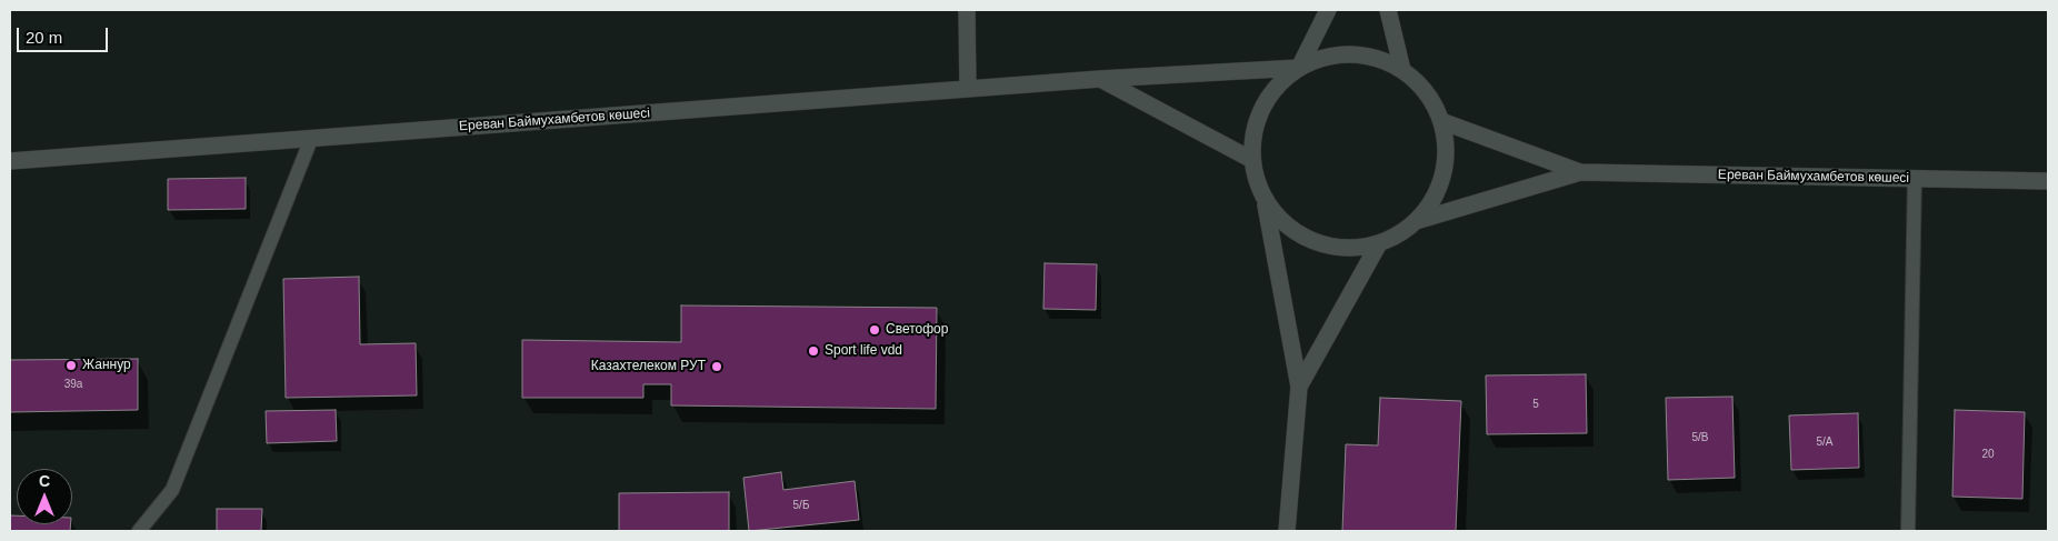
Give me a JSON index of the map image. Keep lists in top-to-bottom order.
{
  "streets": {
    "street": ["Ереван Баймухамбетов көшесі"]
  },
  "places": [
    "Светофор",
    "Sport life vdd",
    "Жаннур",
    "Казахтелеком РУТ"
  ],
  "house_numbers": [
    "39а",
    "5",
    "5/В",
    "5/А",
    "20",
    "5/Б"
  ],
  "scale_bar": "20 m",
  "north": "top"
}
